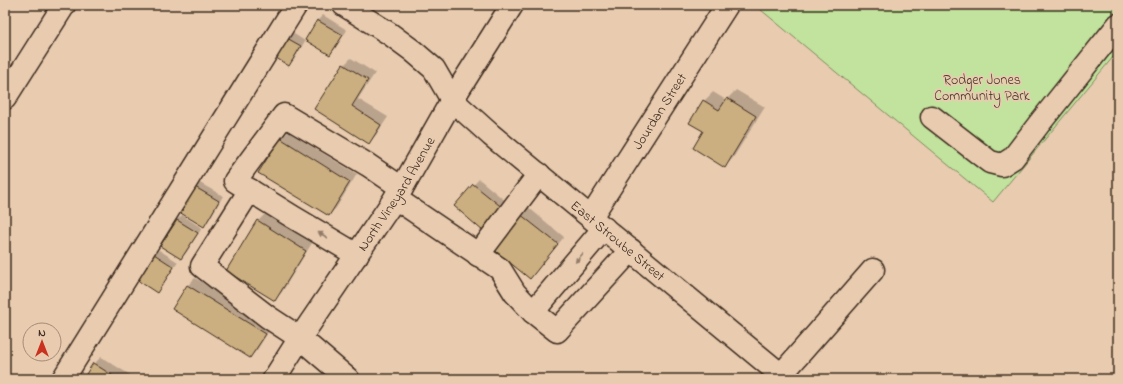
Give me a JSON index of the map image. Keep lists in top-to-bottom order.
{
  "streets": {
    "street": ["Jourdan Street", "North Vineyard Avenue", "East Stroube Street"]
  },
  "crossings": [
    ["Jourdan Street", "East Stroube Street"],
    ["North Vineyard Avenue", "East Stroube Street"]
  ],
  "parks": ["Rodger Jones Community Park"],
  "north": "top"
}
